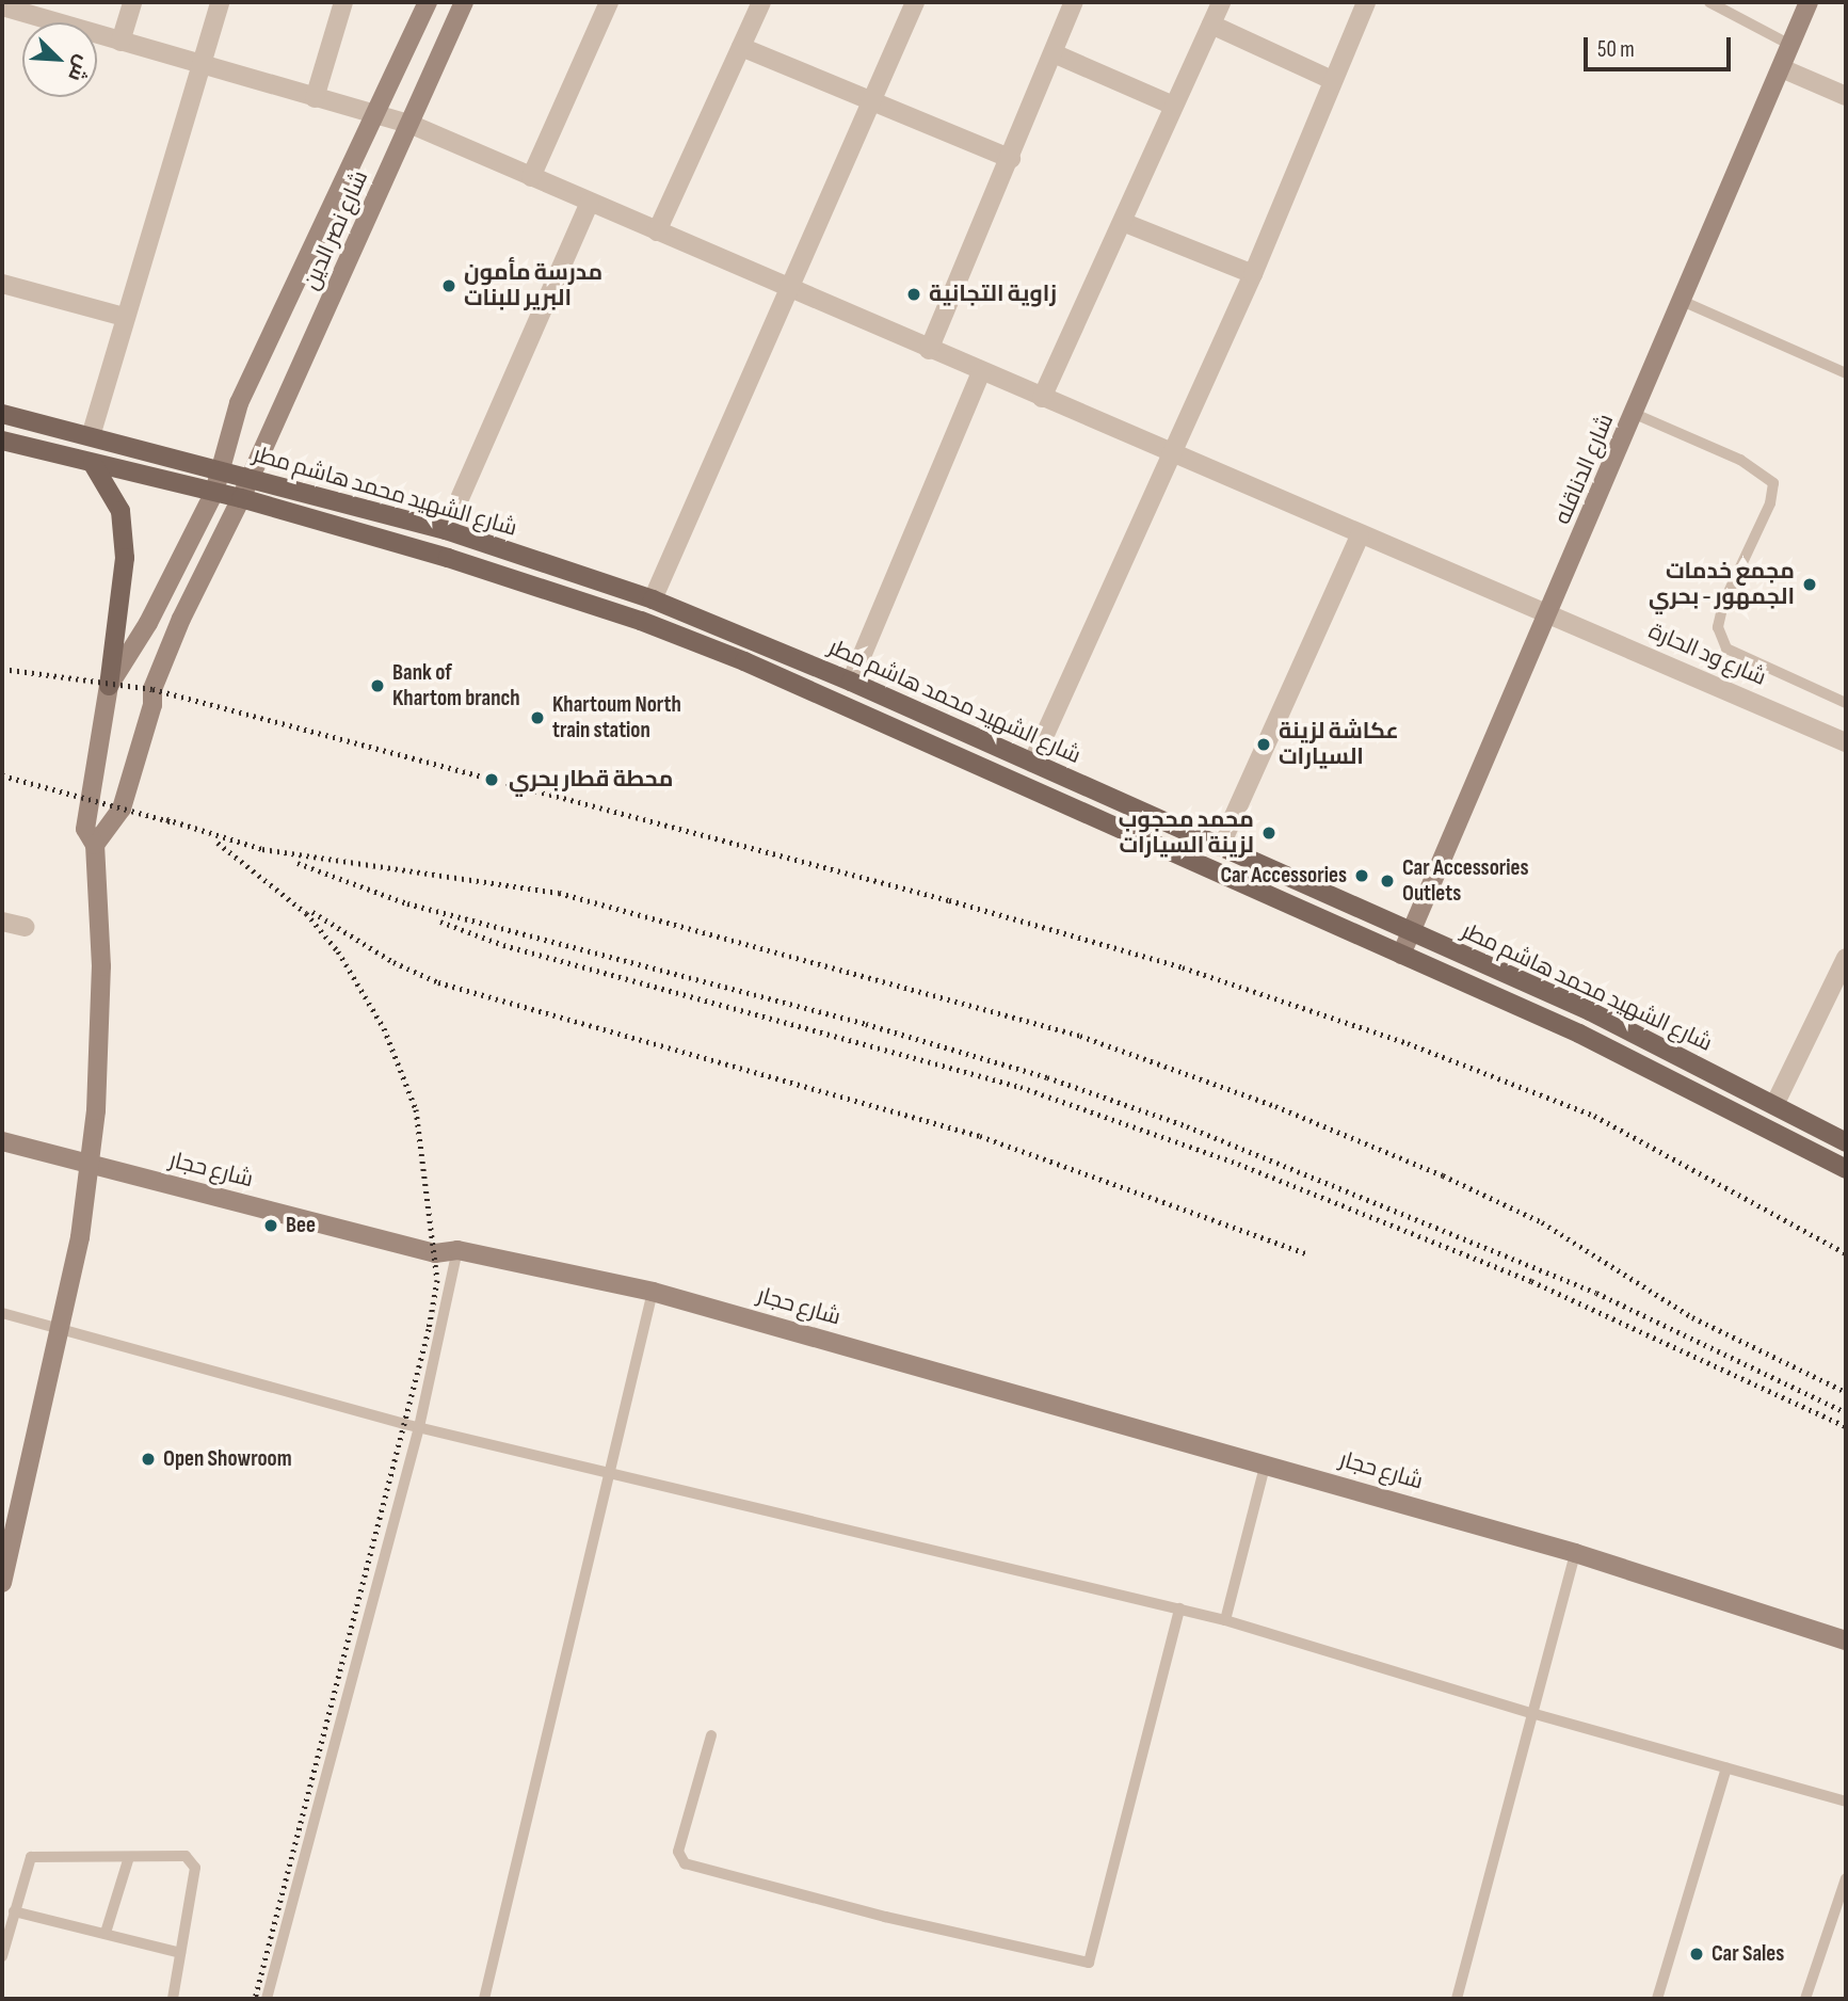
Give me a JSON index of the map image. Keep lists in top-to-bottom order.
{
  "streets": {
    "main road": ["شارع الشهيد محمد هاشم مطر"],
    "street": [
      "شارع نصر الدين",
      "شارع الدناقله",
      "شارع ود الحارة",
      "شارع حجار"
    ]
  },
  "crossings": [
    ["شارع نصر الدين", "شارع الشهيد محمد هاشم مطر"],
    ["شارع نصر الدين", "شارع ود الحارة"],
    ["شارع الدناقله", "شارع الشهيد محمد هاشم مطر"],
    ["شارع الدناقله", "شارع ود الحارة"]
  ],
  "places": [
    "مدرسة مأمون البرير للبنات",
    "زاوية التجانية",
    "مجمع خدمات الجمهور - بحري",
    "Bank of Khartom branch",
    "Khartoum North train station",
    "عكاشة لزينة السيارات",
    "محطة قطار بحري",
    "محمد محجوب لزينة السيارات",
    "Car Accessories",
    "Car Accessories Outlets",
    "Bee",
    "Open Showroom",
    "Car Sales"
  ],
  "scale_bar": "50 m",
  "north": "bottom right"
}
